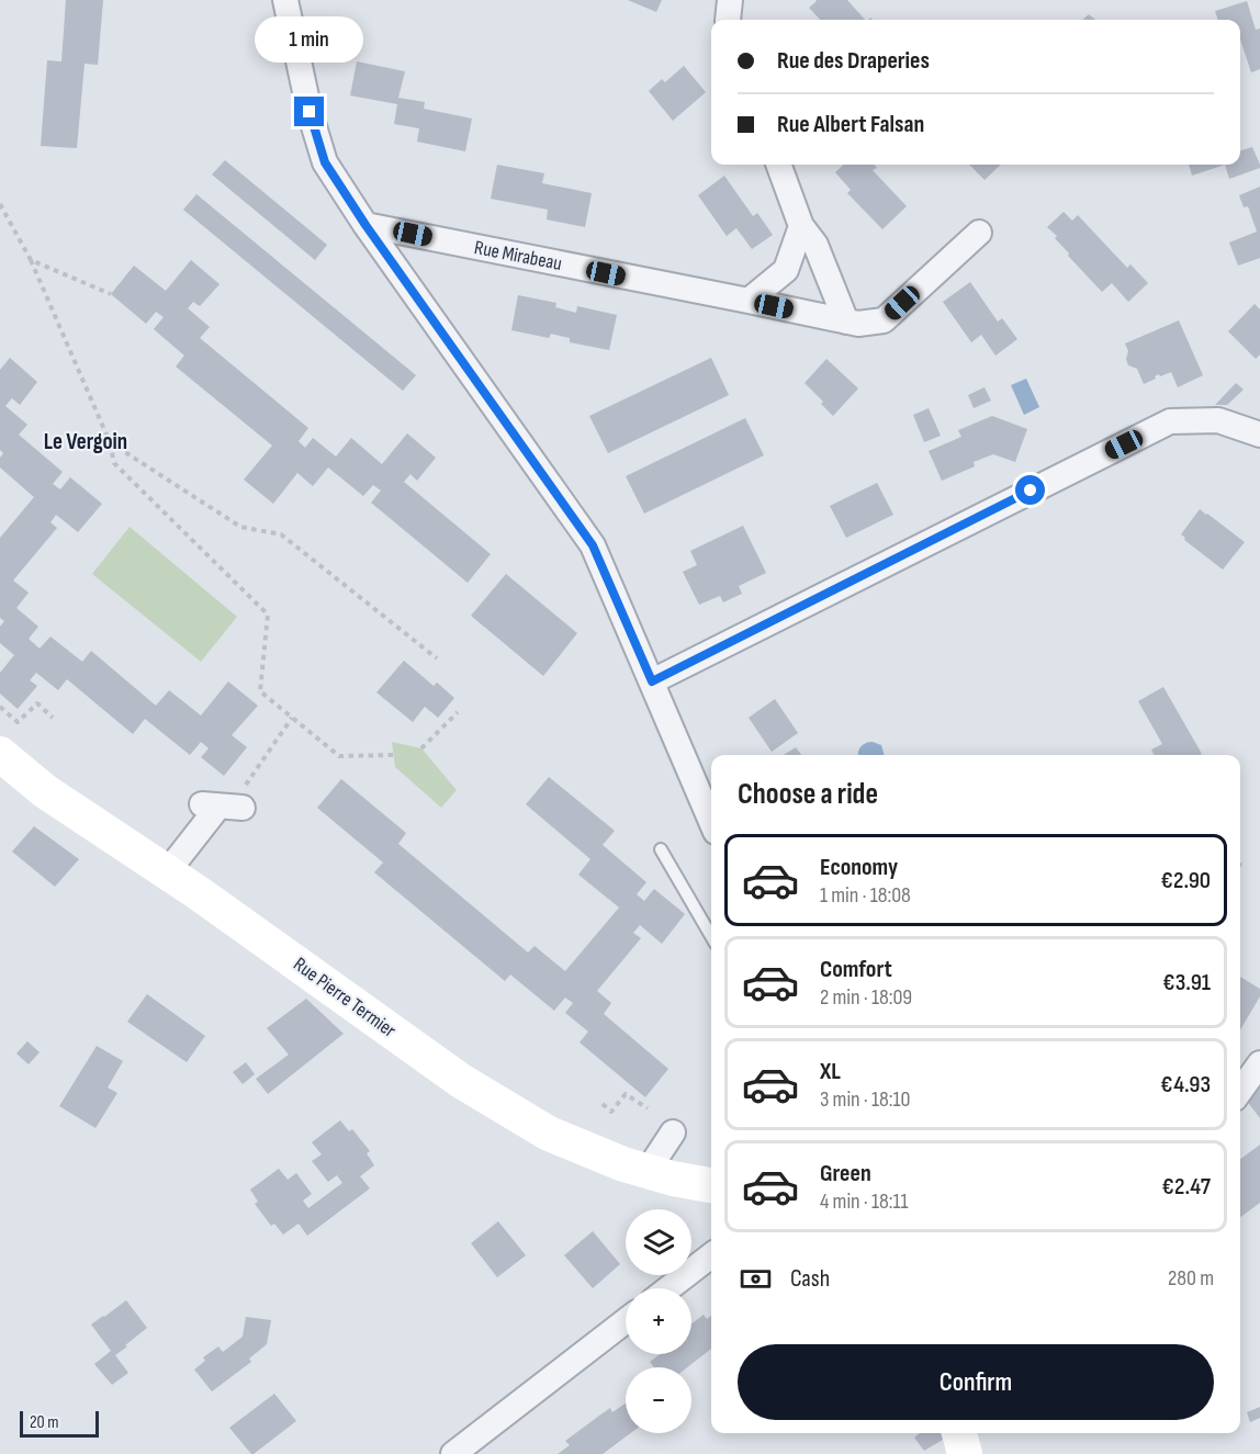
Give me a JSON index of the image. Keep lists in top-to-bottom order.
{
  "streets": {
    "street": ["Rue Mirabeau", "Rue Pierre Termier"]
  },
  "districts": ["Le Vergoin"],
  "scale_bar": "20 m",
  "page": {
    "bubble": "1 min",
    "banner": ["Rue des Draperies", "Rue Albert Falsan"],
    "heading": "Choose a ride",
    "list": [
      {
        "name": "Economy",
        "note": "1 min · 18:08",
        "value": "€2.90"
      },
      {
        "name": "Comfort",
        "note": "2 min · 18:09",
        "value": "€3.91"
      },
      {
        "name": "XL",
        "note": "3 min · 18:10",
        "value": "€4.93"
      },
      {
        "name": "Green",
        "note": "4 min · 18:11",
        "value": "€2.47"
      }
    ],
    "map_buttons": ["+", "−"],
    "pay": ["Cash", "280 m"],
    "buttons": "Confirm",
    "scale": "20 m"
  }
}
